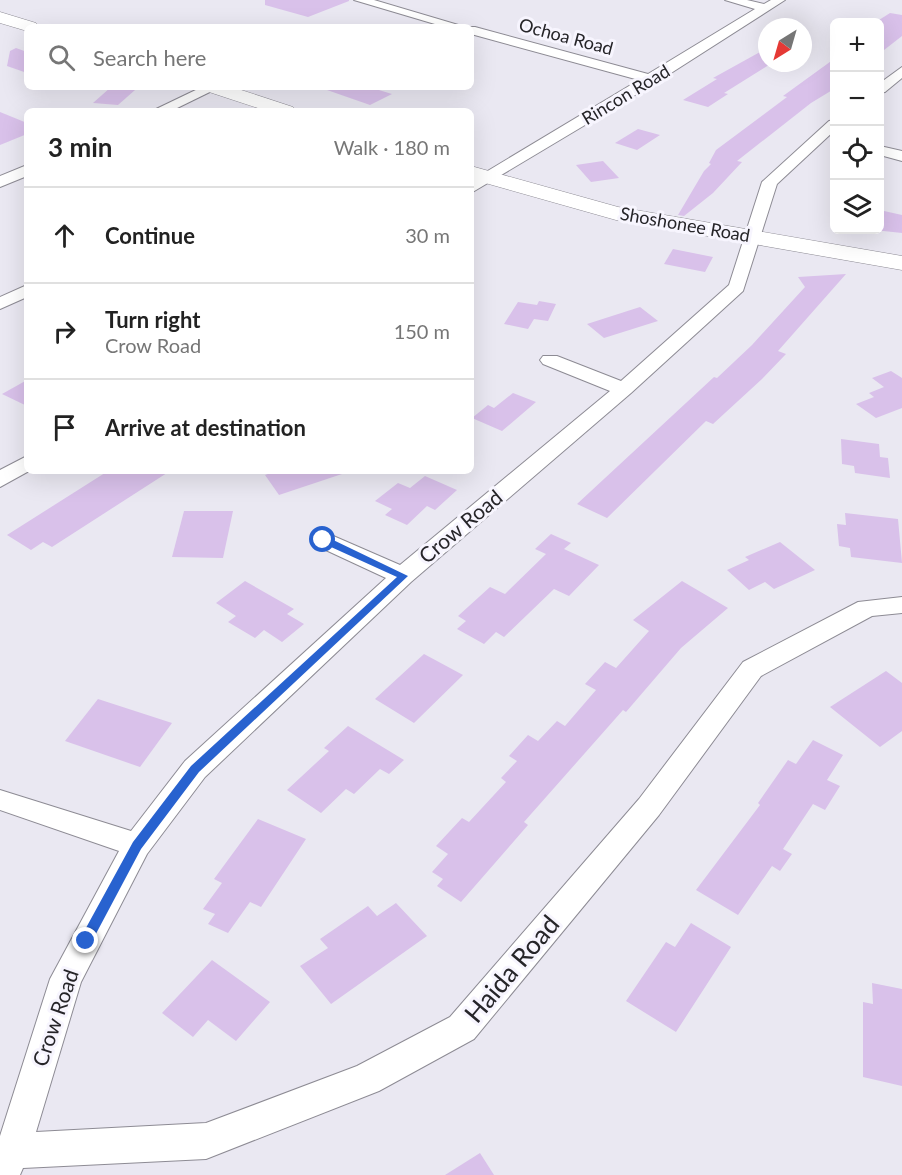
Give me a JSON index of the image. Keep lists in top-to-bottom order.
{
  "streets": {
    "street": [
      "Ochoa Road",
      "Rincon Road",
      "Shoshonee Road",
      "Crow Road",
      "Haida Road"
    ]
  },
  "crossings": [
    ["Ochoa Road", "Rincon Road"],
    ["Rincon Road", "Shoshonee Road"],
    ["Shoshonee Road", "Crow Road"],
    ["Crow Road", "Haida Road"]
  ],
  "north": "bottom left",
  "page": {
    "map_buttons": ["+", "−"],
    "search": "Search here",
    "heading": ["3 min", "Walk · 180 m"],
    "list": [
      ["Continue", "30 m"],
      ["Turn right", "Crow Road", "150 m"],
      "Arrive at destination"
    ]
  }
}
